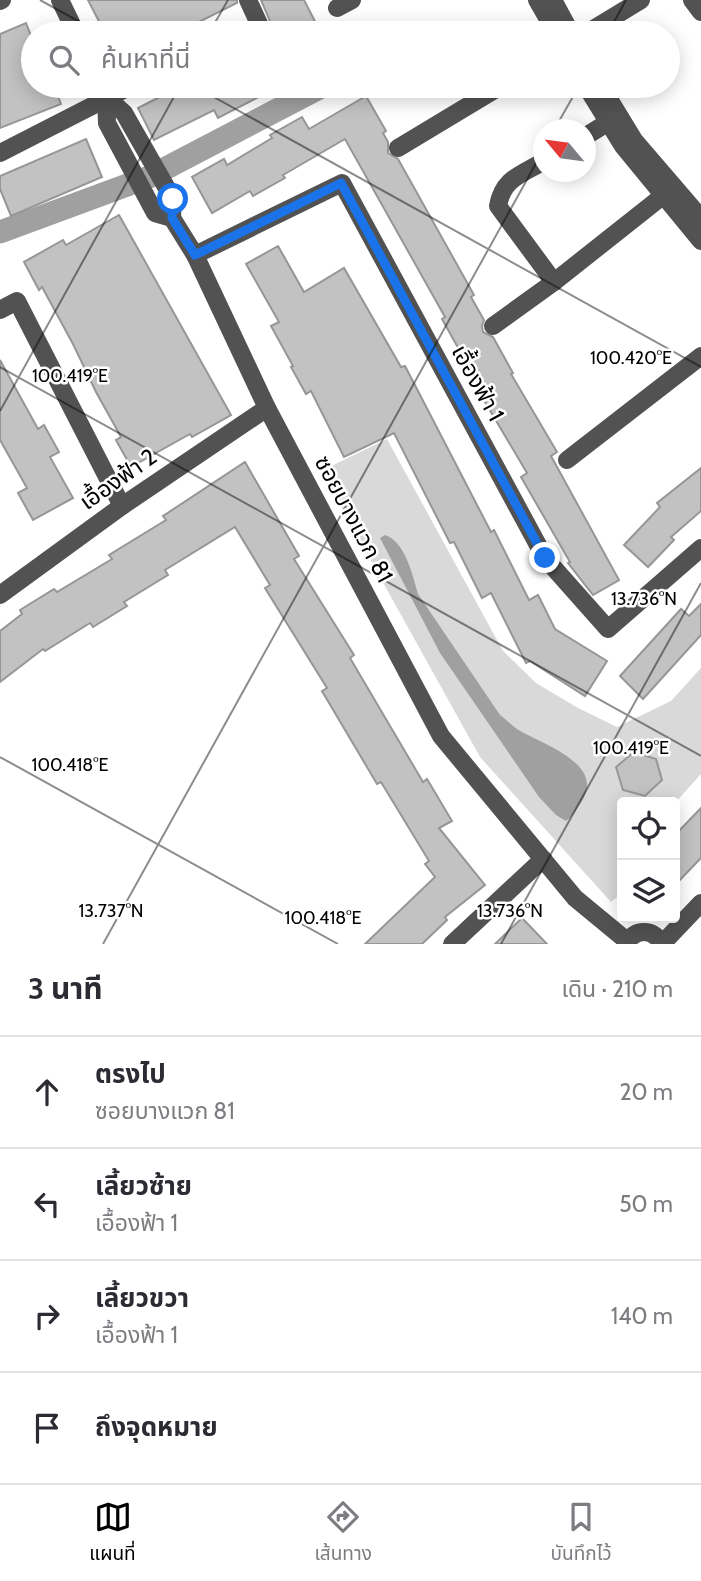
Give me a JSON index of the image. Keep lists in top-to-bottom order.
{
  "streets": {
    "street": ["เอื้องฟ้า 1", "เอื้องฟ้า 2", "ซอยบางแวก 81"]
  },
  "crossings": [
    ["เอื้องฟ้า 1", "ซอยบางแวก 81"],
    ["เอื้องฟ้า 2", "ซอยบางแวก 81"]
  ],
  "north": "top left",
  "page": {
    "search": "ค้นหาที่นี่",
    "heading": ["3 นาที", "เดิน · 210 m"],
    "list": [
      ["ตรงไป", "ซอยบางแวก 81", "20 m"],
      ["เลี้ยวซ้าย", "เอื้องฟ้า 1", "50 m"],
      ["เลี้ยวขวา", "เอื้องฟ้า 1", "140 m"],
      "ถึงจุดหมาย"
    ],
    "nav": ["แผนที่", "เส้นทาง", "บันทึกไว้"]
  },
  "coordinates": [
    "100.420°E",
    "100.419°E",
    "13.736°N",
    "100.418°E",
    "13.737°N"
  ]
}
